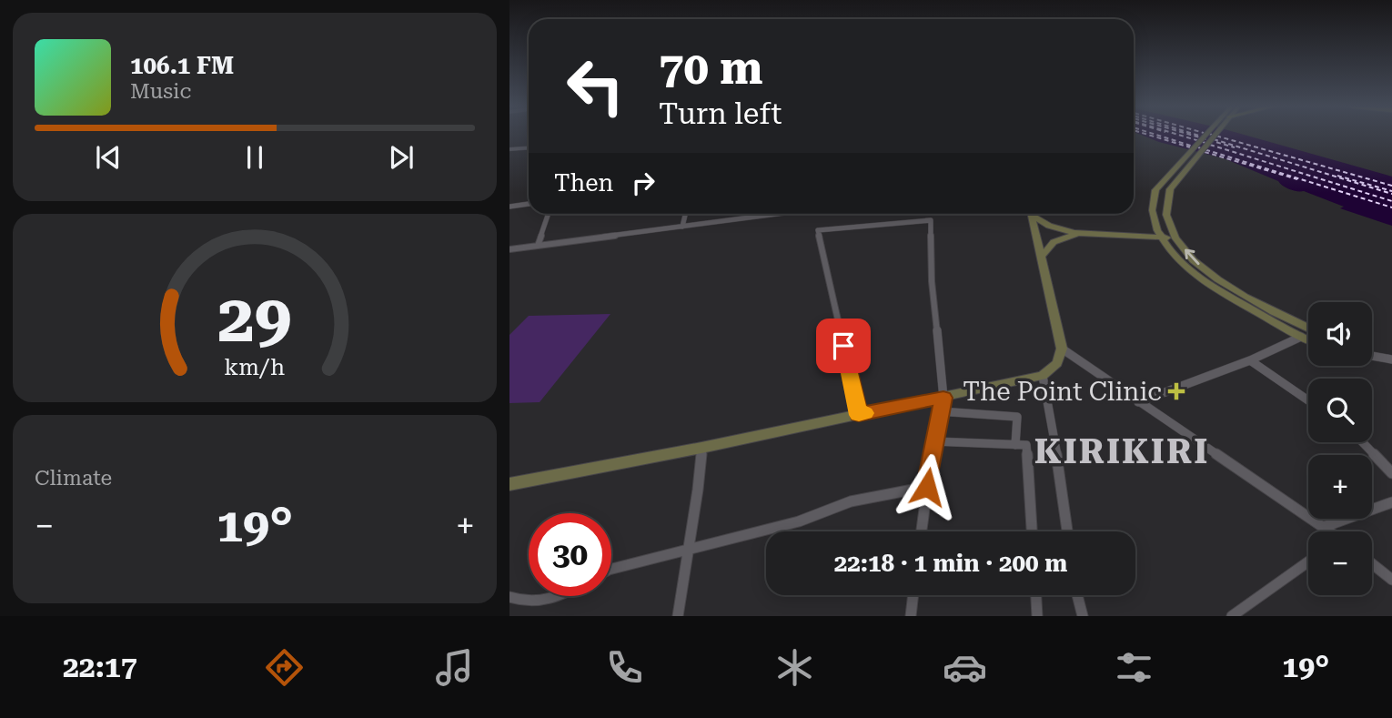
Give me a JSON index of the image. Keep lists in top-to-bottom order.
{
  "districts": ["KIRIKIRI"],
  "places": {
    "health": ["The Point Clinic"]
  },
  "page": {
    "turn": ["70 m", "Turn left"],
    "song": ["106.1 FM", "Music"],
    "then": "Then",
    "map_buttons": ["+", "−"],
    "tile": "Climate",
    "heat": ["−", "19°", "+"],
    "limit": "30",
    "trip": "22:18 · 1 min · 200 m",
    "tabs": ["22:17", "19°"],
    "gauge": ["29", "km/h"]
  }
}
